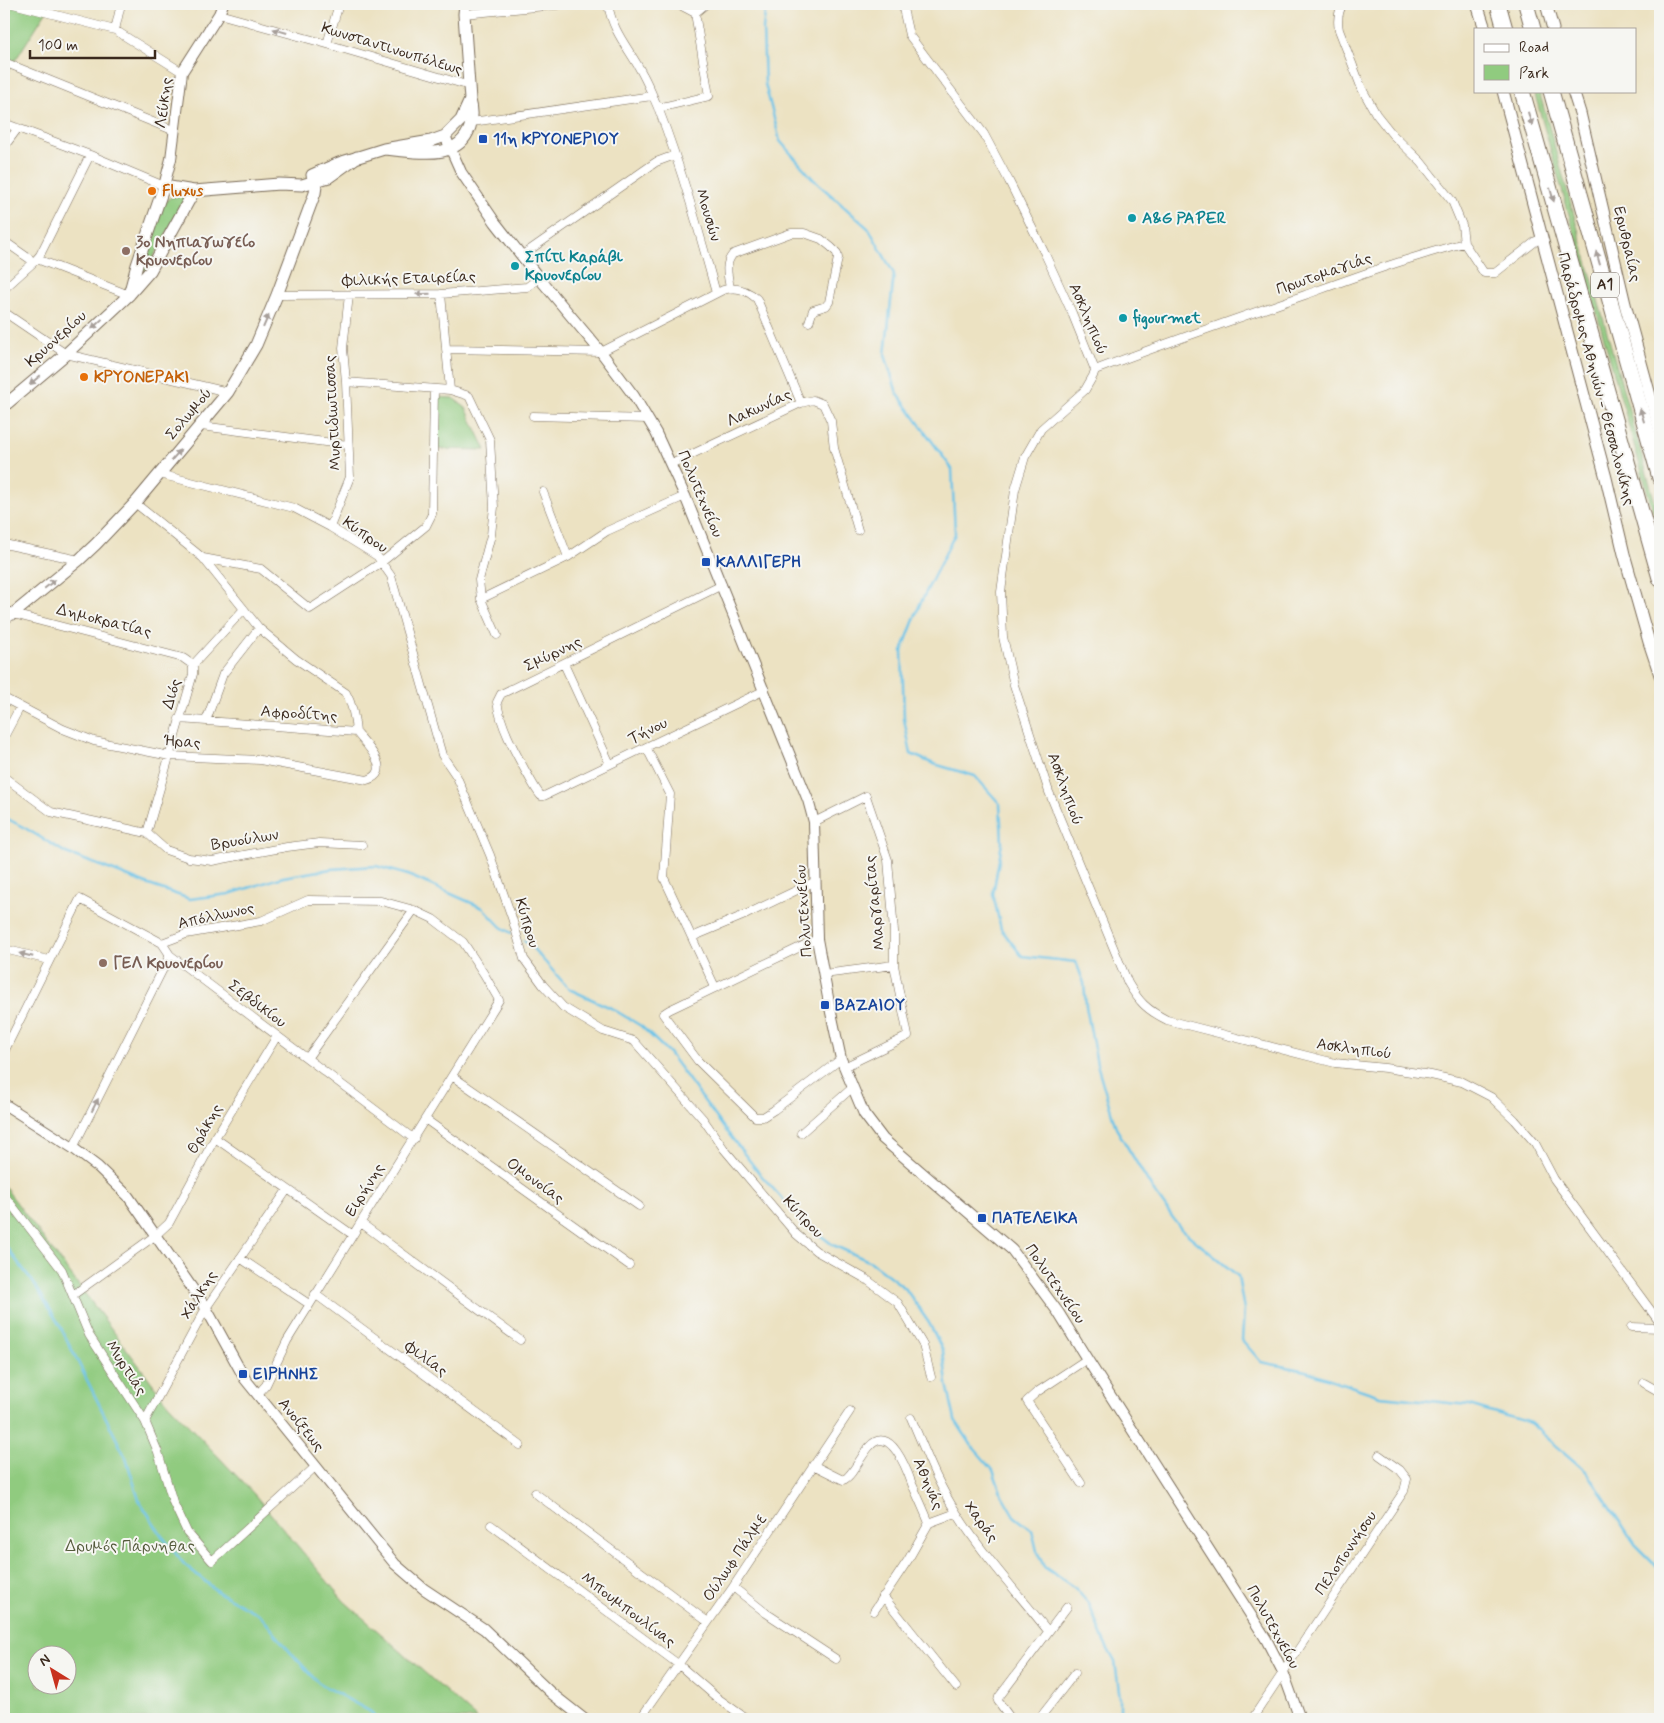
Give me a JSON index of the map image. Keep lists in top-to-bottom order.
{
  "streets": {
    "highway": ["Α1"],
    "main road": [
      "Ερυθραίας",
      "Κρυονερίου",
      "Παράδρομος Αθηνών - Θεσσαλονίκης",
      "Σολωμού"
    ],
    "street": [
      "Κωνσταντινουπόλεως",
      "Λεύκης",
      "Μουσών",
      "Πρωτομαγιάς",
      "Φιλικής Εταιρείας",
      "Ασκληπιού",
      "Λακωνίας",
      "Μυρτιδιωτισσας",
      "Πολυτεχνείου",
      "Κύπρου",
      "Δημοκρατίας",
      "Σμύρνης",
      "Διός",
      "Αφροδίτης",
      "Τήνου",
      "Ήρας",
      "Βρυούλων",
      "Μαργαρίτας",
      "Απόλλωνος",
      "Σεβδικίου",
      "Θράκης",
      "Ομονοίας",
      "Ειρήνης",
      "Χάλκης",
      "Φιλίας",
      "Μυρτιάς",
      "Ανοίξεως",
      "Αθηνάς",
      "Χαράς",
      "Πελοποννήσου",
      "Ούλωφ Πάλμε",
      "Μπουμπουλίνας"
    ]
  },
  "crossings": [
    ["Κωνσταντινουπόλεως", "Λεύκης"],
    ["Πρωτομαγιάς", "Ασκληπιού"],
    ["Φιλικής Εταιρείας", "Μυρτιδιωτισσας"],
    ["Φιλικής Εταιρείας", "Σολωμού"],
    ["Φιλικής Εταιρείας", "Πολυτεχνείου"],
    ["Λακωνίας", "Πολυτεχνείου"],
    ["Μυρτιδιωτισσας", "Κύπρου"],
    ["Σολωμού", "Κύπρου"],
    ["Σολωμού", "Δημοκρατίας"],
    ["Πολυτεχνείου", "Σμύρνης"],
    ["Πολυτεχνείου", "Τήνου"],
    ["Πολυτεχνείου", "Μαργαρίτας"],
    ["Πολυτεχνείου", "Πελοποννήσου"],
    ["Δημοκρατίας", "Διός"],
    ["Σμύρνης", "Τήνου"],
    ["Διός", "Αφροδίτης"],
    ["Διός", "Ήρας"],
    ["Διός", "Βρυούλων"],
    ["Αφροδίτης", "Ήρας"],
    ["Απόλλωνος", "Σεβδικίου"],
    ["Απόλλωνος", "Ειρήνης"],
    ["Σεβδικίου", "Θράκης"],
    ["Σεβδικίου", "Ειρήνης"],
    ["Θράκης", "Μυρτιάς"],
    ["Θράκης", "Ανοίξεως"],
    ["Ομονοίας", "Ειρήνης"],
    ["Ειρήνης", "Φιλίας"],
    ["Ειρήνης", "Ανοίξεως"],
    ["Χάλκης", "Μυρτιάς"],
    ["Χάλκης", "Ανοίξεως"],
    ["Μυρτιάς", "Ανοίξεως"],
    ["Αθηνάς", "Ούλωφ Πάλμε"],
    ["Ούλωφ Πάλμε", "Μπουμπουλίνας"]
  ],
  "one_way": ["Κωνσταντινουπόλεως", "Κρυονερίου", "Σολωμού"],
  "parks": ["Δρυμός Πάρνηθας"],
  "places": {
    "transit": [
      "11η ΚΡΥΟΝΕΡΙΟΥ",
      "ΚΑΛΛΙΓΕΡΗ",
      "ΒΑΖΑΙΟΥ",
      "ΠΑΤΕΛΕΙΚΑ",
      "ΕΙΡΗΝΗΣ"
    ],
    "other": [
      "Fluxus",
      "A&G PAPER",
      "3ο Νηπιαγωγείο Κρυονερίου",
      "Σπίτι Καράβι Κρυονερίου",
      "figourmet",
      "ΚΡΥΟΝΕΡΑΚΙ",
      "ΓΕΛ Κρυονερίου"
    ]
  },
  "legend": ["Road", "Park"],
  "scale_bar": "100 m",
  "north": "top left"
}
